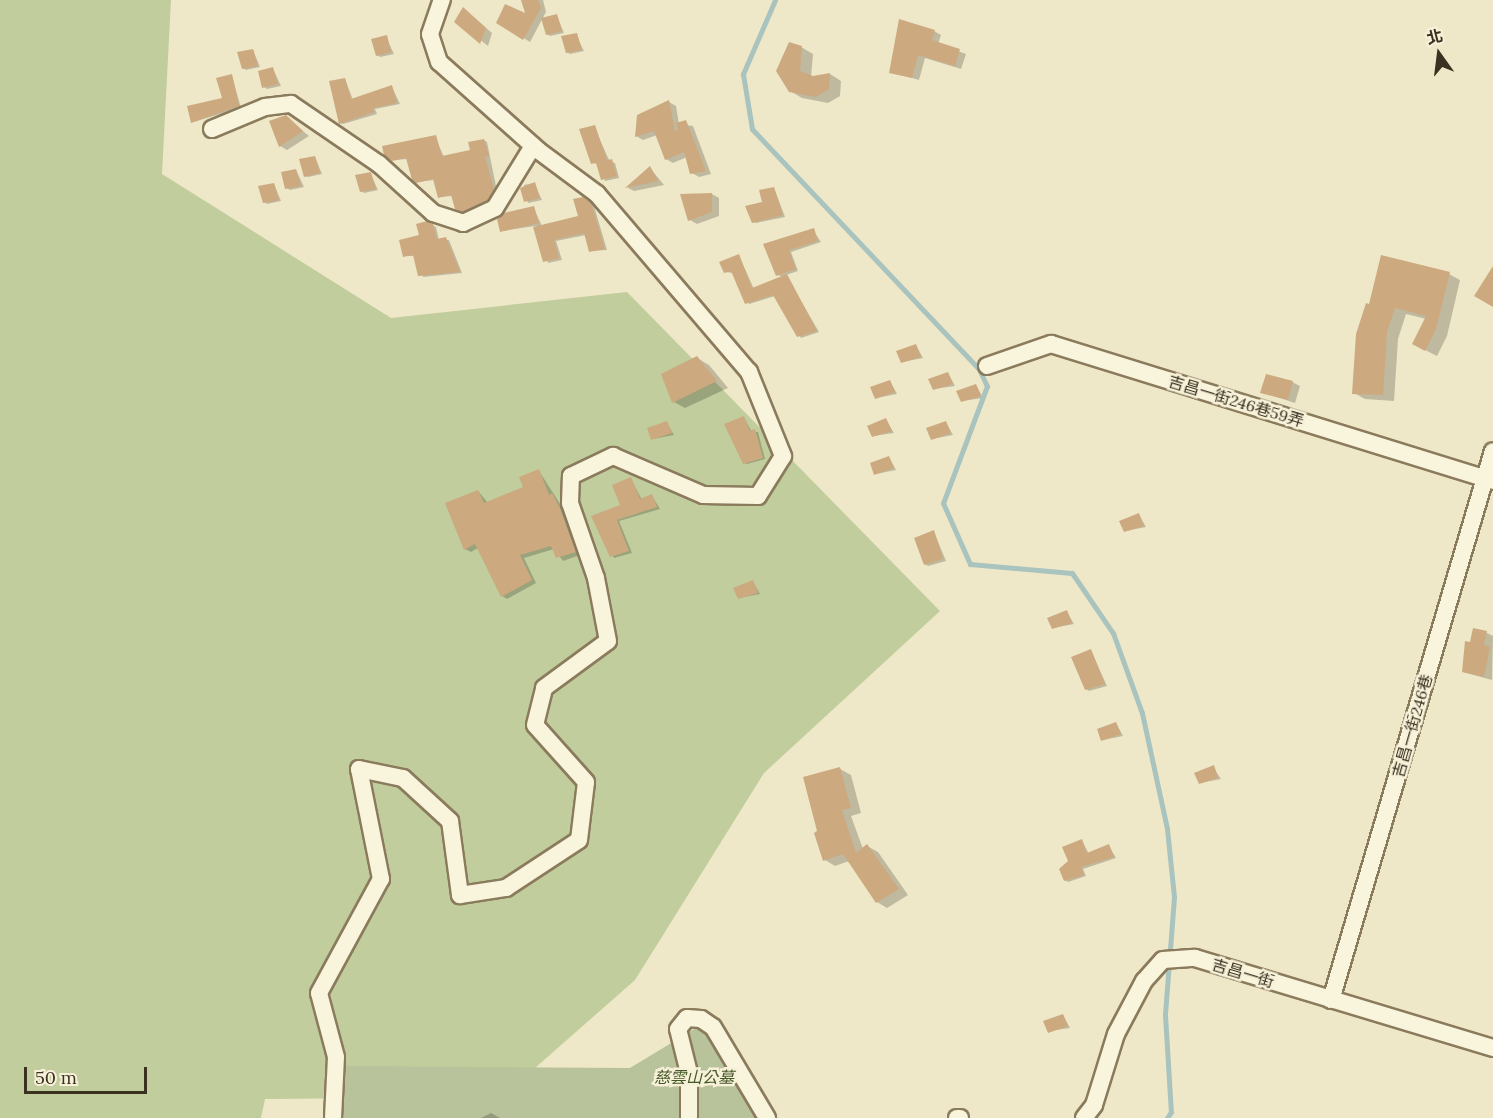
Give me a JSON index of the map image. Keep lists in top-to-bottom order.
{
  "streets": {
    "street": ["吉昌一街246巷59弄", "吉昌一街246巷", "吉昌一街"]
  },
  "crossings": [
    ["吉昌一街246巷59弄", "吉昌一街246巷"],
    ["吉昌一街246巷", "吉昌一街"]
  ],
  "parks": ["慈雲山公墓"],
  "scale_bar": "50 m",
  "north": "top"
}
